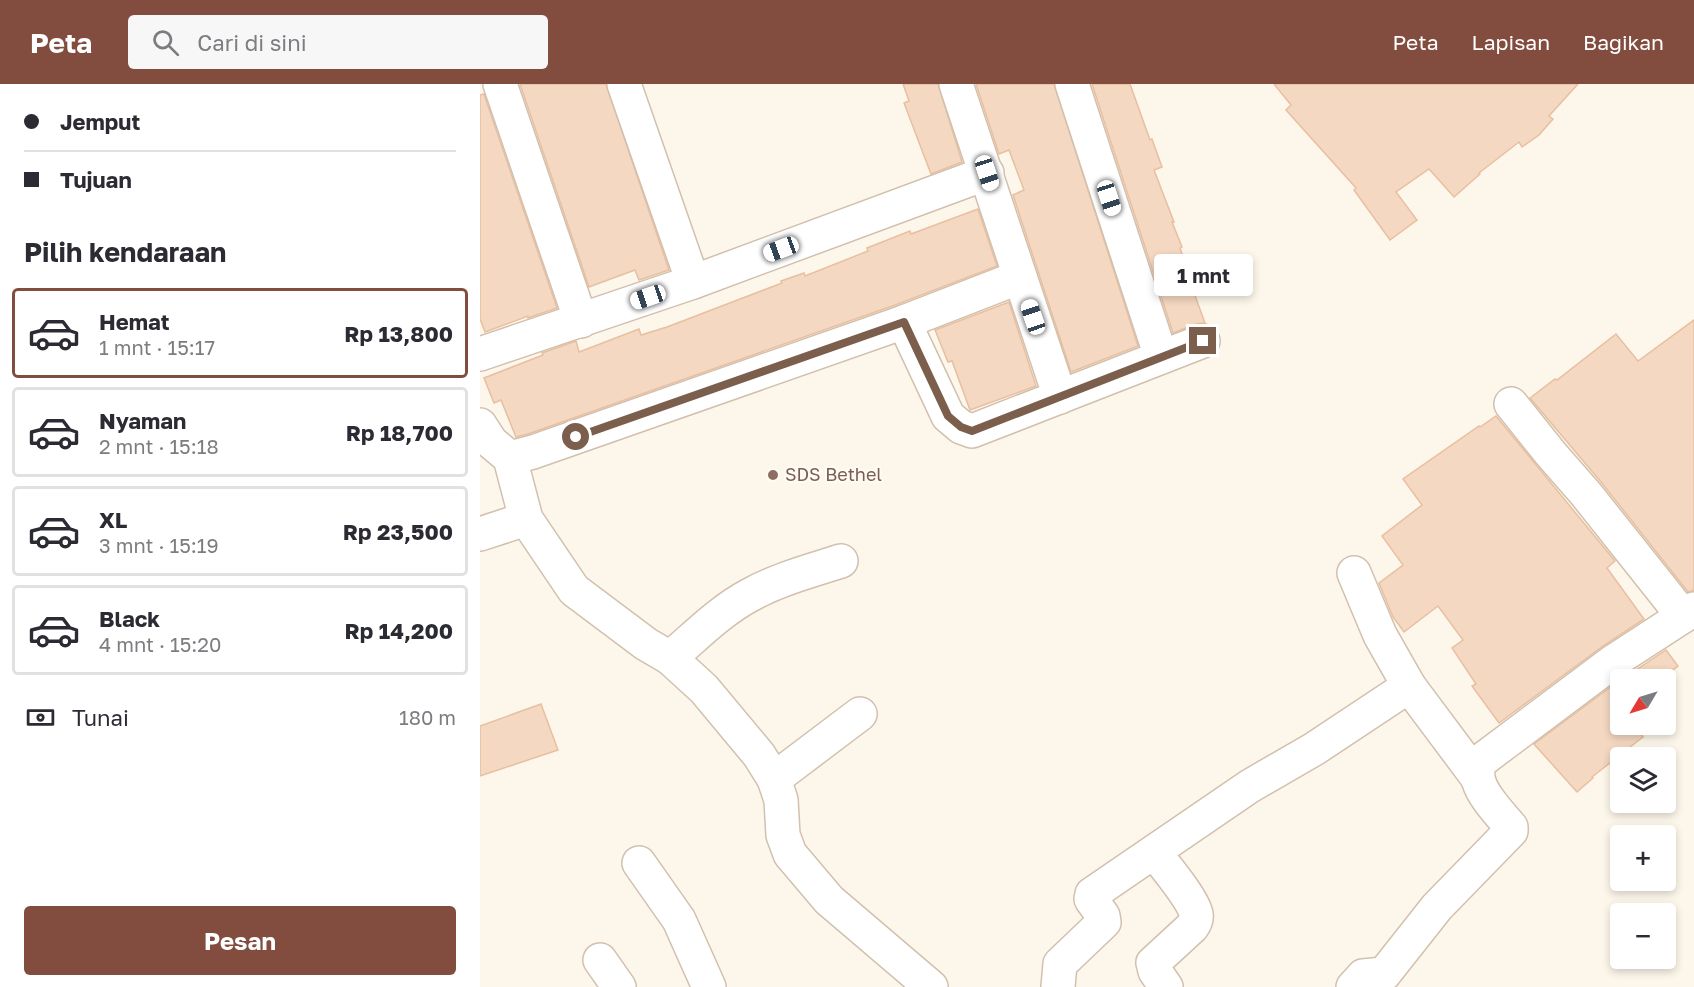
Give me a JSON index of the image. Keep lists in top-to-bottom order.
{
  "places": ["SDS Bethel"],
  "north": "bottom left",
  "page": {
    "header": "Peta",
    "search": "Cari di sini",
    "nav": ["Peta", "Lapisan", "Bagikan"],
    "banner": ["Jemput", "Tujuan"],
    "heading": "Pilih kendaraan",
    "bubble": "1 mnt",
    "list": [
      {
        "name": "Hemat",
        "note": "1 mnt · 15:17",
        "value": "Rp 13,800"
      },
      {
        "name": "Nyaman",
        "note": "2 mnt · 15:18",
        "value": "Rp 18,700"
      },
      {
        "name": "XL",
        "note": "3 mnt · 15:19",
        "value": "Rp 23,500"
      },
      {
        "name": "Black",
        "note": "4 mnt · 15:20",
        "value": "Rp 14,200"
      }
    ],
    "map_buttons": ["+", "−"],
    "pay": ["Tunai", "180 m"],
    "buttons": "Pesan"
  }
}
